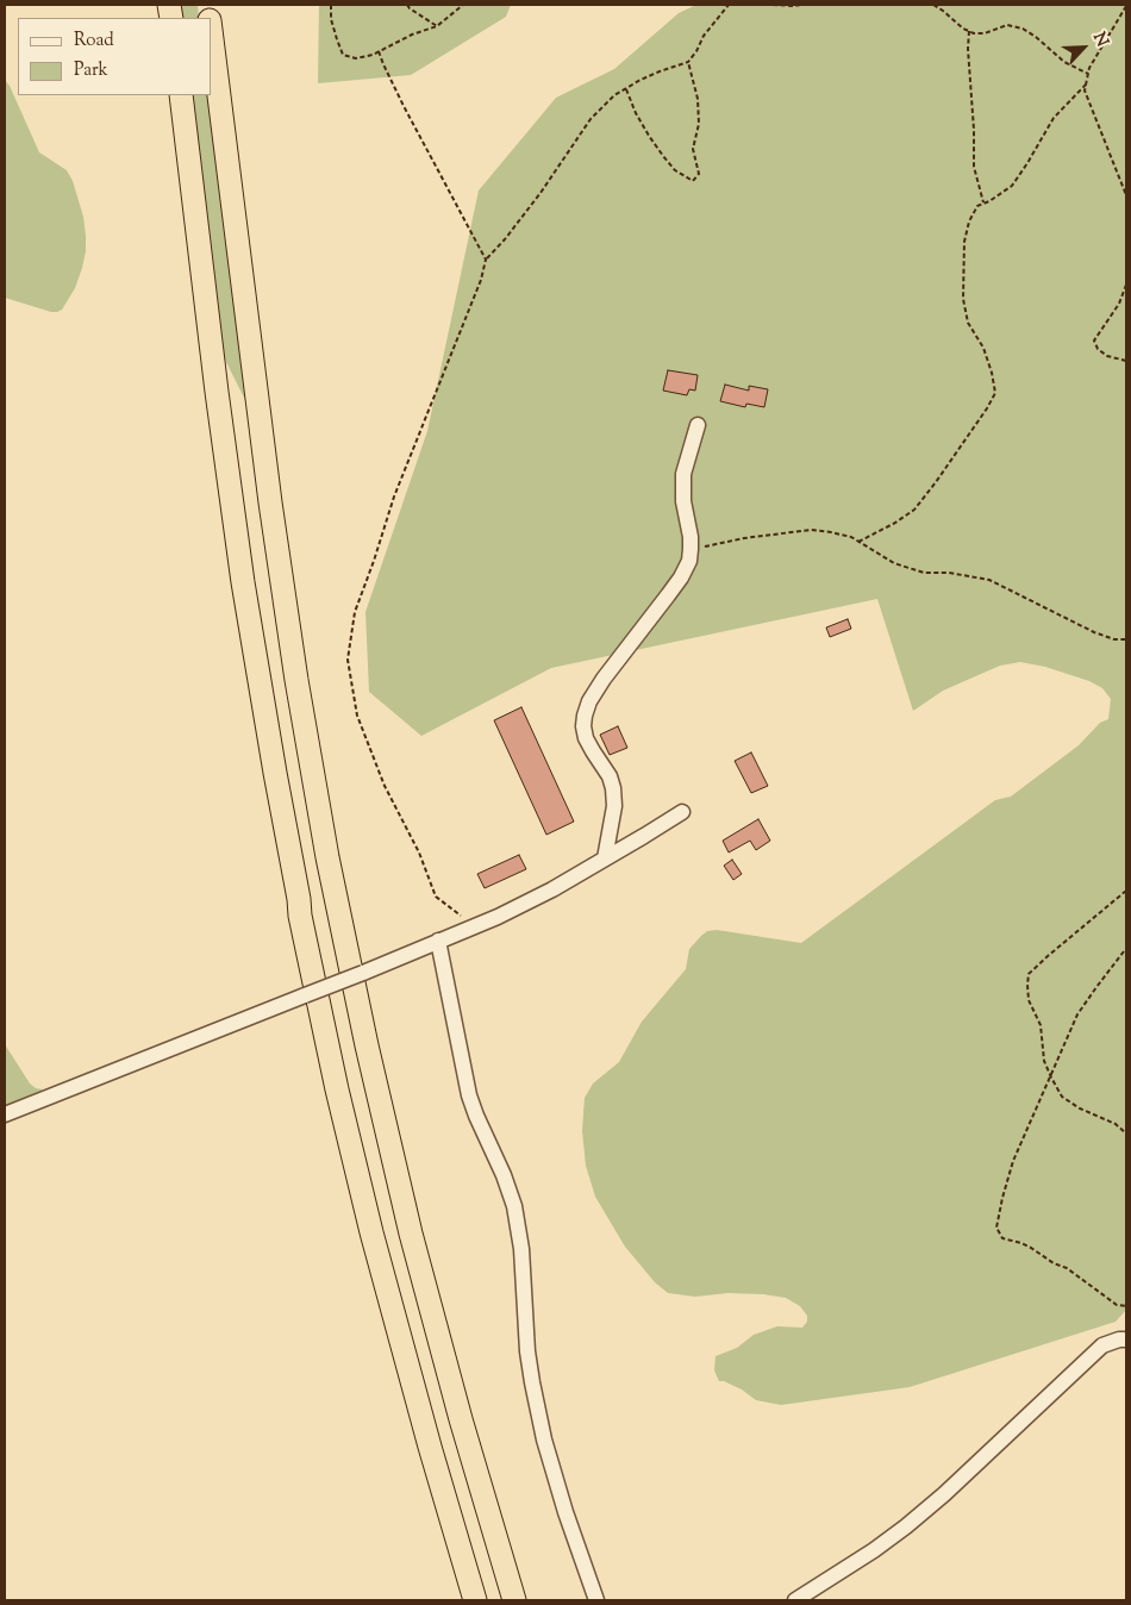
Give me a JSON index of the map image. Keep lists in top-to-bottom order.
{
  "legend": ["Road", "Park"],
  "north": "top right"
}
